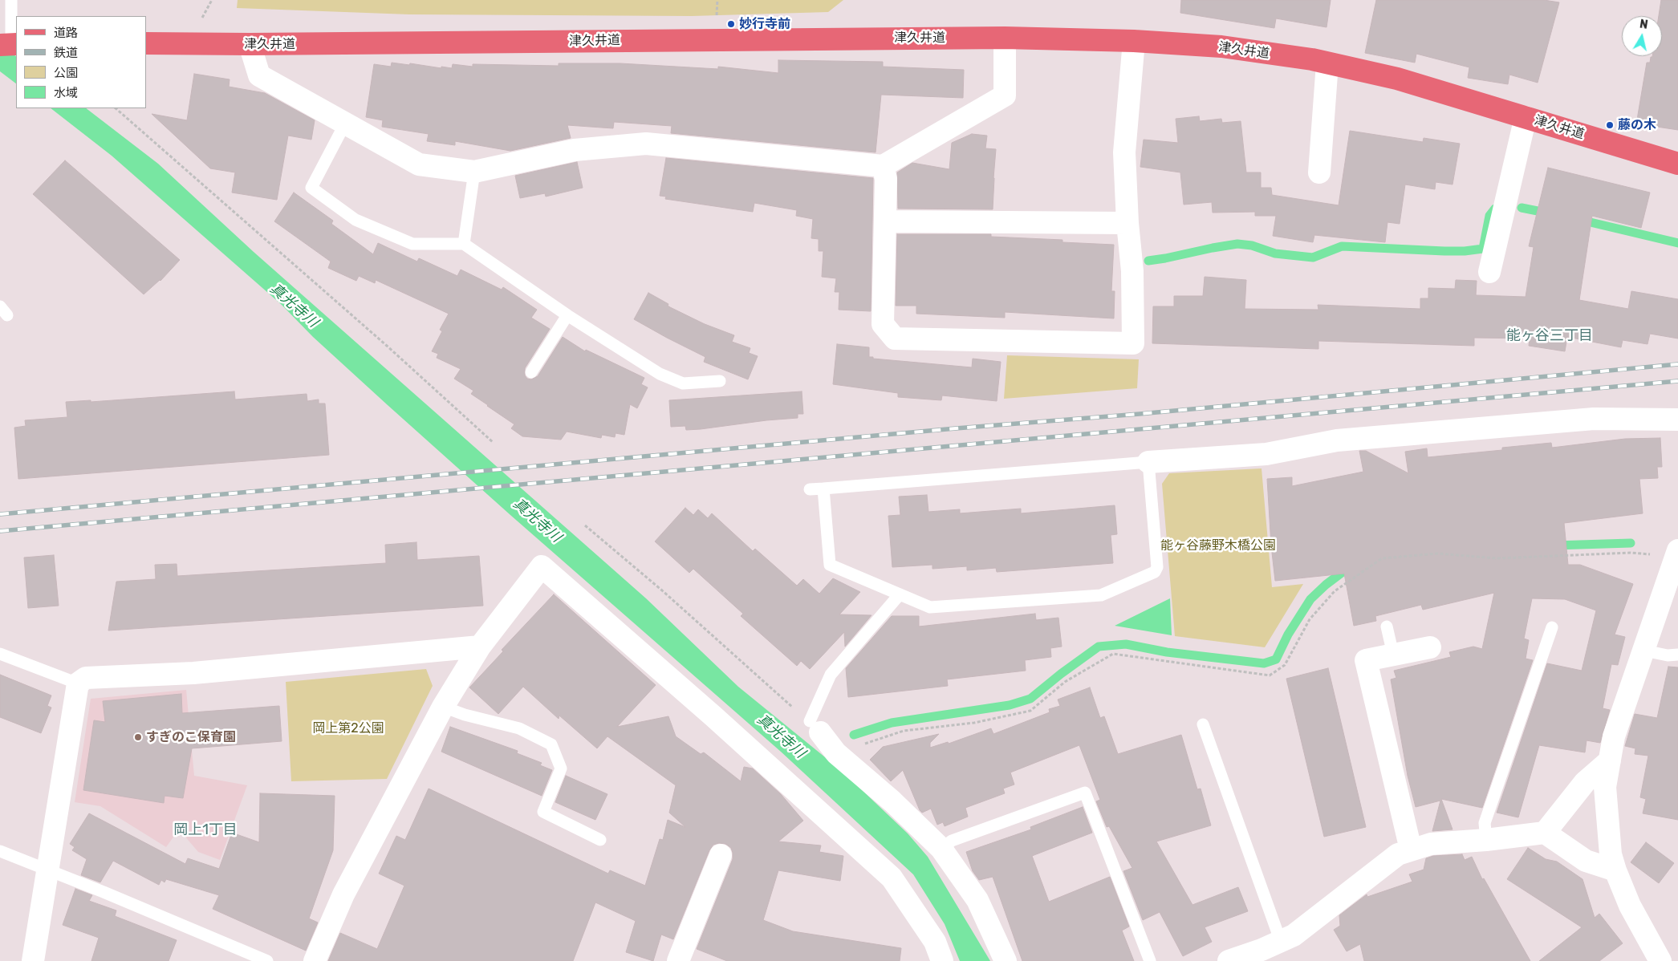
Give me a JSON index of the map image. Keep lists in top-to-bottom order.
{
  "streets": {
    "main road": ["津久井道"]
  },
  "districts": ["能ヶ谷三丁目", "岡上1丁目"],
  "water": ["真光寺川"],
  "parks": ["能ヶ谷藤野木橋公園", "岡上第2公園"],
  "places": ["妙行寺前", "藤の木", "すぎのこ保育園"],
  "legend": [
    "道路",
    "鉄道",
    "公園",
    "水域"
  ],
  "north": "top"
}
